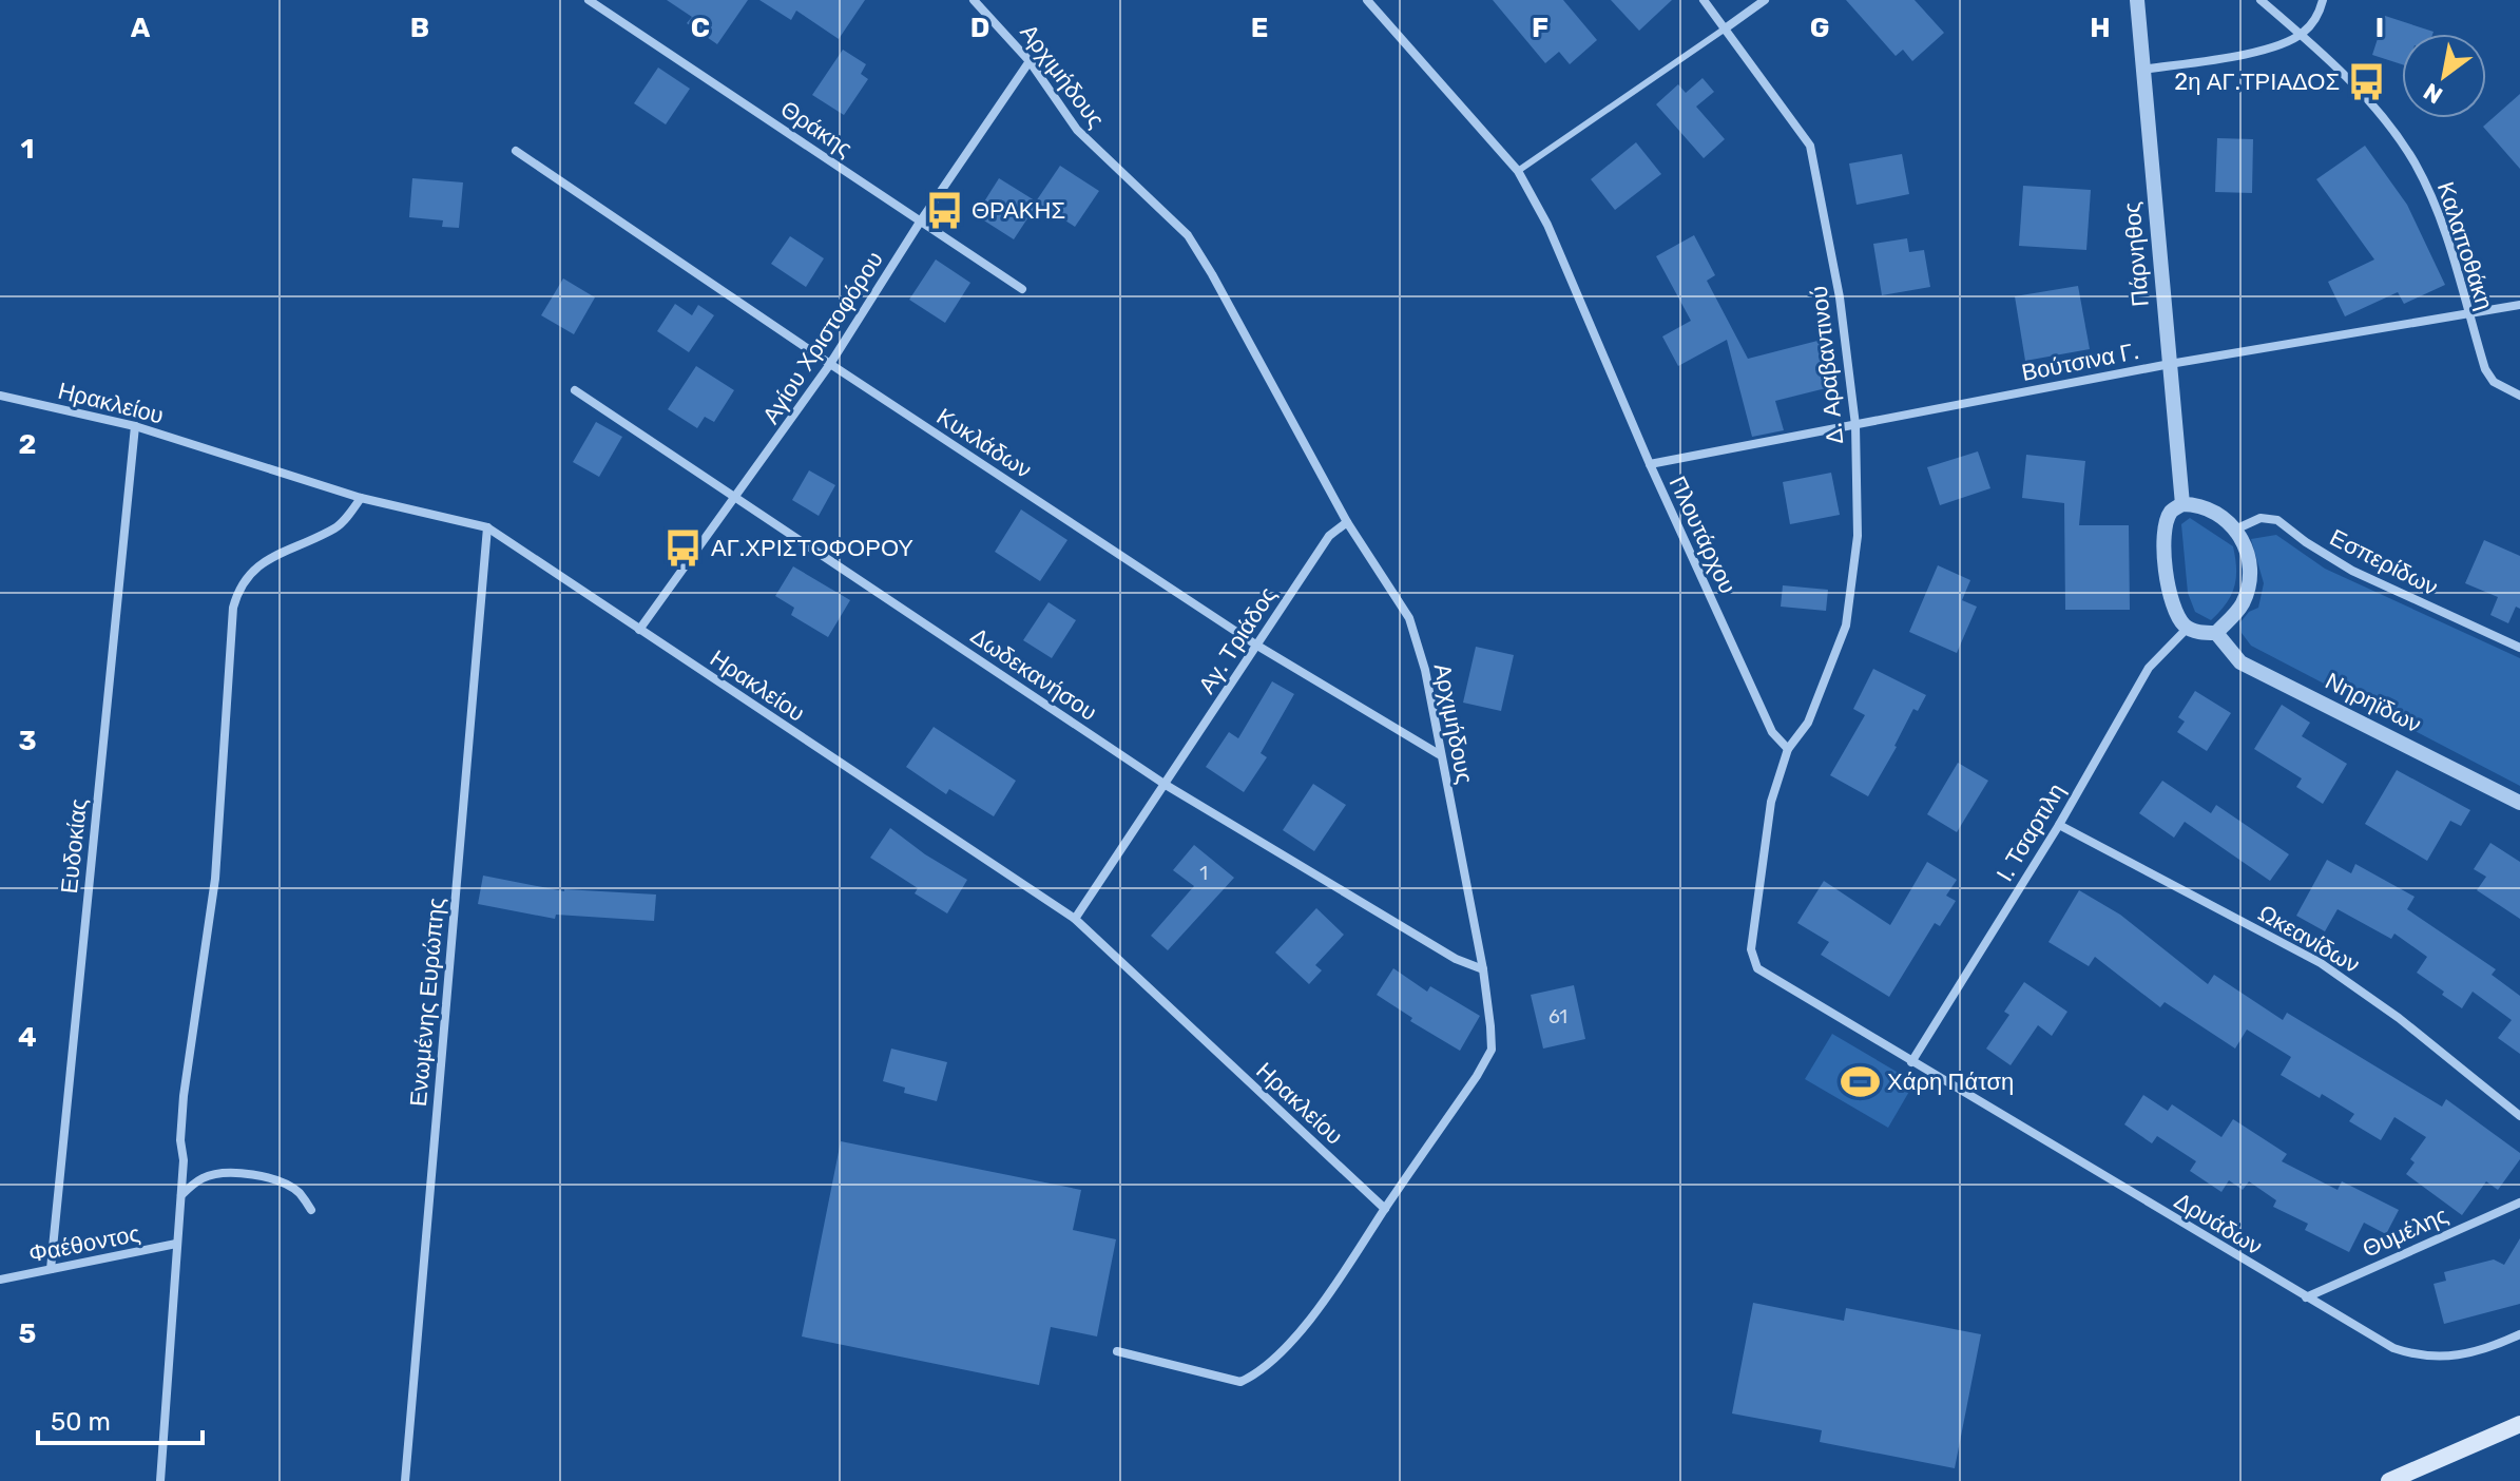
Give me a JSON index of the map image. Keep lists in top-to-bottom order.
{
  "streets": {
    "street": [
      "Αρχιμήδους",
      "Θράκης",
      "Καλαποθάκη",
      "Πάρνηθος",
      "Αγίου Χριστοφόρου",
      "Βούτσινα Γ.",
      "Δ. Αραβαντινού",
      "Ηρακλείου",
      "Κυκλάδων",
      "Πλουτάρχου",
      "Εσπερίδων",
      "Αγ. Τριάδος",
      "Δωδεκανήσου",
      "Νηρηϊδων",
      "Ι. Τσαρτιλη",
      "Ευδοκίας",
      "Ωκεανίδων",
      "Ενωμένης Ευρώπης",
      "Δρυάδων",
      "Θυμέλης",
      "Φαέθοντος"
    ]
  },
  "crossings": [
    ["Αρχιμήδους", "Αγίου Χριστοφόρου"],
    ["Αρχιμήδους", "Ηρακλείου"],
    ["Αρχιμήδους", "Κυκλάδων"],
    ["Αρχιμήδους", "Αγ. Τριάδος"],
    ["Αρχιμήδους", "Δωδεκανήσου"],
    ["Θράκης", "Αγίου Χριστοφόρου"],
    ["Καλαποθάκη", "Βούτσινα Γ."],
    ["Πάρνηθος", "Βούτσινα Γ."],
    ["Πάρνηθος", "Εσπερίδων"],
    ["Πάρνηθος", "Νηρηϊδων"],
    ["Πάρνηθος", "Ι. Τσαρτιλη"],
    ["Αγίου Χριστοφόρου", "Ηρακλείου"],
    ["Αγίου Χριστοφόρου", "Κυκλάδων"],
    ["Αγίου Χριστοφόρου", "Δωδεκανήσου"],
    ["Βούτσινα Γ.", "Δ. Αραβαντινού"],
    ["Βούτσινα Γ.", "Πλουτάρχου"],
    ["Δ. Αραβαντινού", "Πλουτάρχου"],
    ["Ηρακλείου", "Αγ. Τριάδος"],
    ["Ηρακλείου", "Ευδοκίας"],
    ["Ηρακλείου", "Ενωμένης Ευρώπης"],
    ["Κυκλάδων", "Αγ. Τριάδος"],
    ["Εσπερίδων", "Νηρηϊδων"],
    ["Εσπερίδων", "Ι. Τσαρτιλη"],
    ["Αγ. Τριάδος", "Δωδεκανήσου"],
    ["Νηρηϊδων", "Ι. Τσαρτιλη"],
    ["Ι. Τσαρτιλη", "Ωκεανίδων"],
    ["Ι. Τσαρτιλη", "Δρυάδων"],
    ["Ευδοκίας", "Φαέθοντος"],
    ["Δρυάδων", "Θυμέλης"]
  ],
  "places": {
    "bus stop": ["2η ΑΓ.ΤΡΙΑΔΟΣ", "ΘΡΑΚΗΣ", "ΑΓ.ΧΡΙΣΤΟΦΟΡΟΥ"],
    "sports": ["Χάρη Πάτση"]
  },
  "house_numbers": ["1", "61"],
  "scale_bar": "50 m",
  "north": "bottom left",
  "grid": {
    "columns": [
      "A",
      "B",
      "C",
      "D",
      "E",
      "F",
      "G",
      "H",
      "I"
    ],
    "rows": [
      "1",
      "2",
      "3",
      "4",
      "5"
    ]
  }
}
